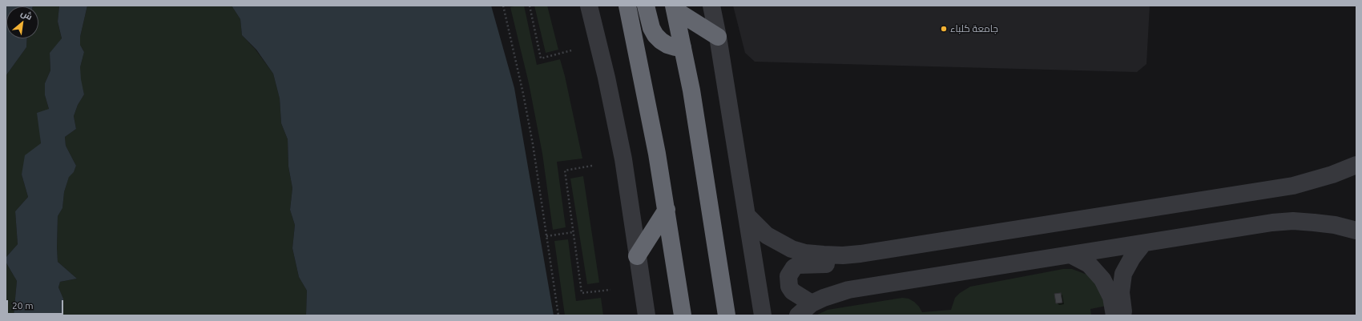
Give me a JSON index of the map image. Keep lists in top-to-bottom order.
{
  "places": ["جامعة كلباء"],
  "scale_bar": "20 m",
  "north": "top right"
}
